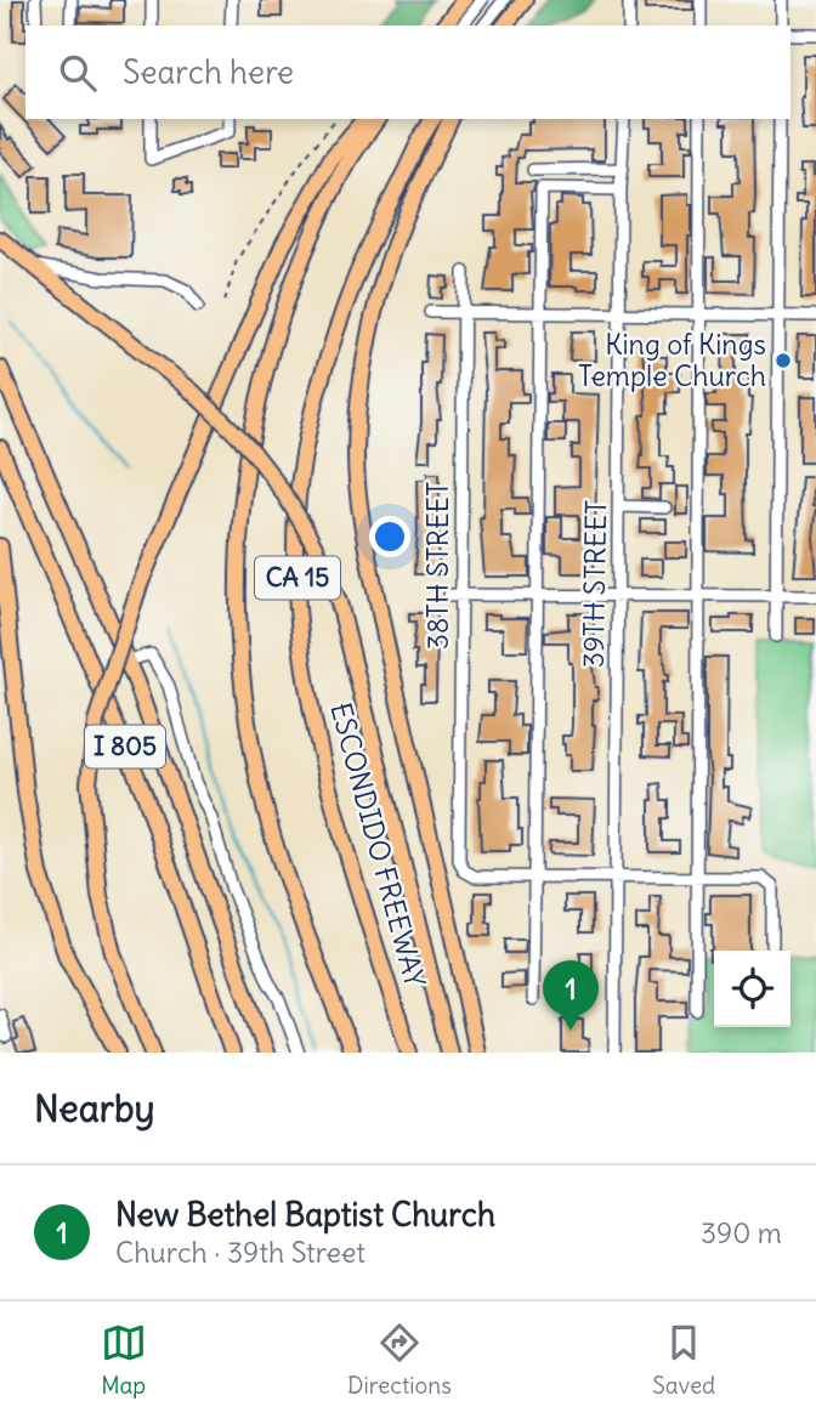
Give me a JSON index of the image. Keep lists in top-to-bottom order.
{
  "streets": {
    "highway": ["CA 15", "I 805", "ESCONDIDO FREEWAY"],
    "street": ["38TH STREET", "39TH STREET"]
  },
  "places": ["King of Kings Temple Church"],
  "page": {
    "search": "Search here",
    "pins": "1",
    "heading": "Nearby",
    "list": [
      {
        "mark": "1",
        "name": "New Bethel Baptist Church",
        "note": "Church · 39th Street",
        "value": "390 m"
      }
    ],
    "nav": ["Map", "Directions", "Saved"]
  }
}
